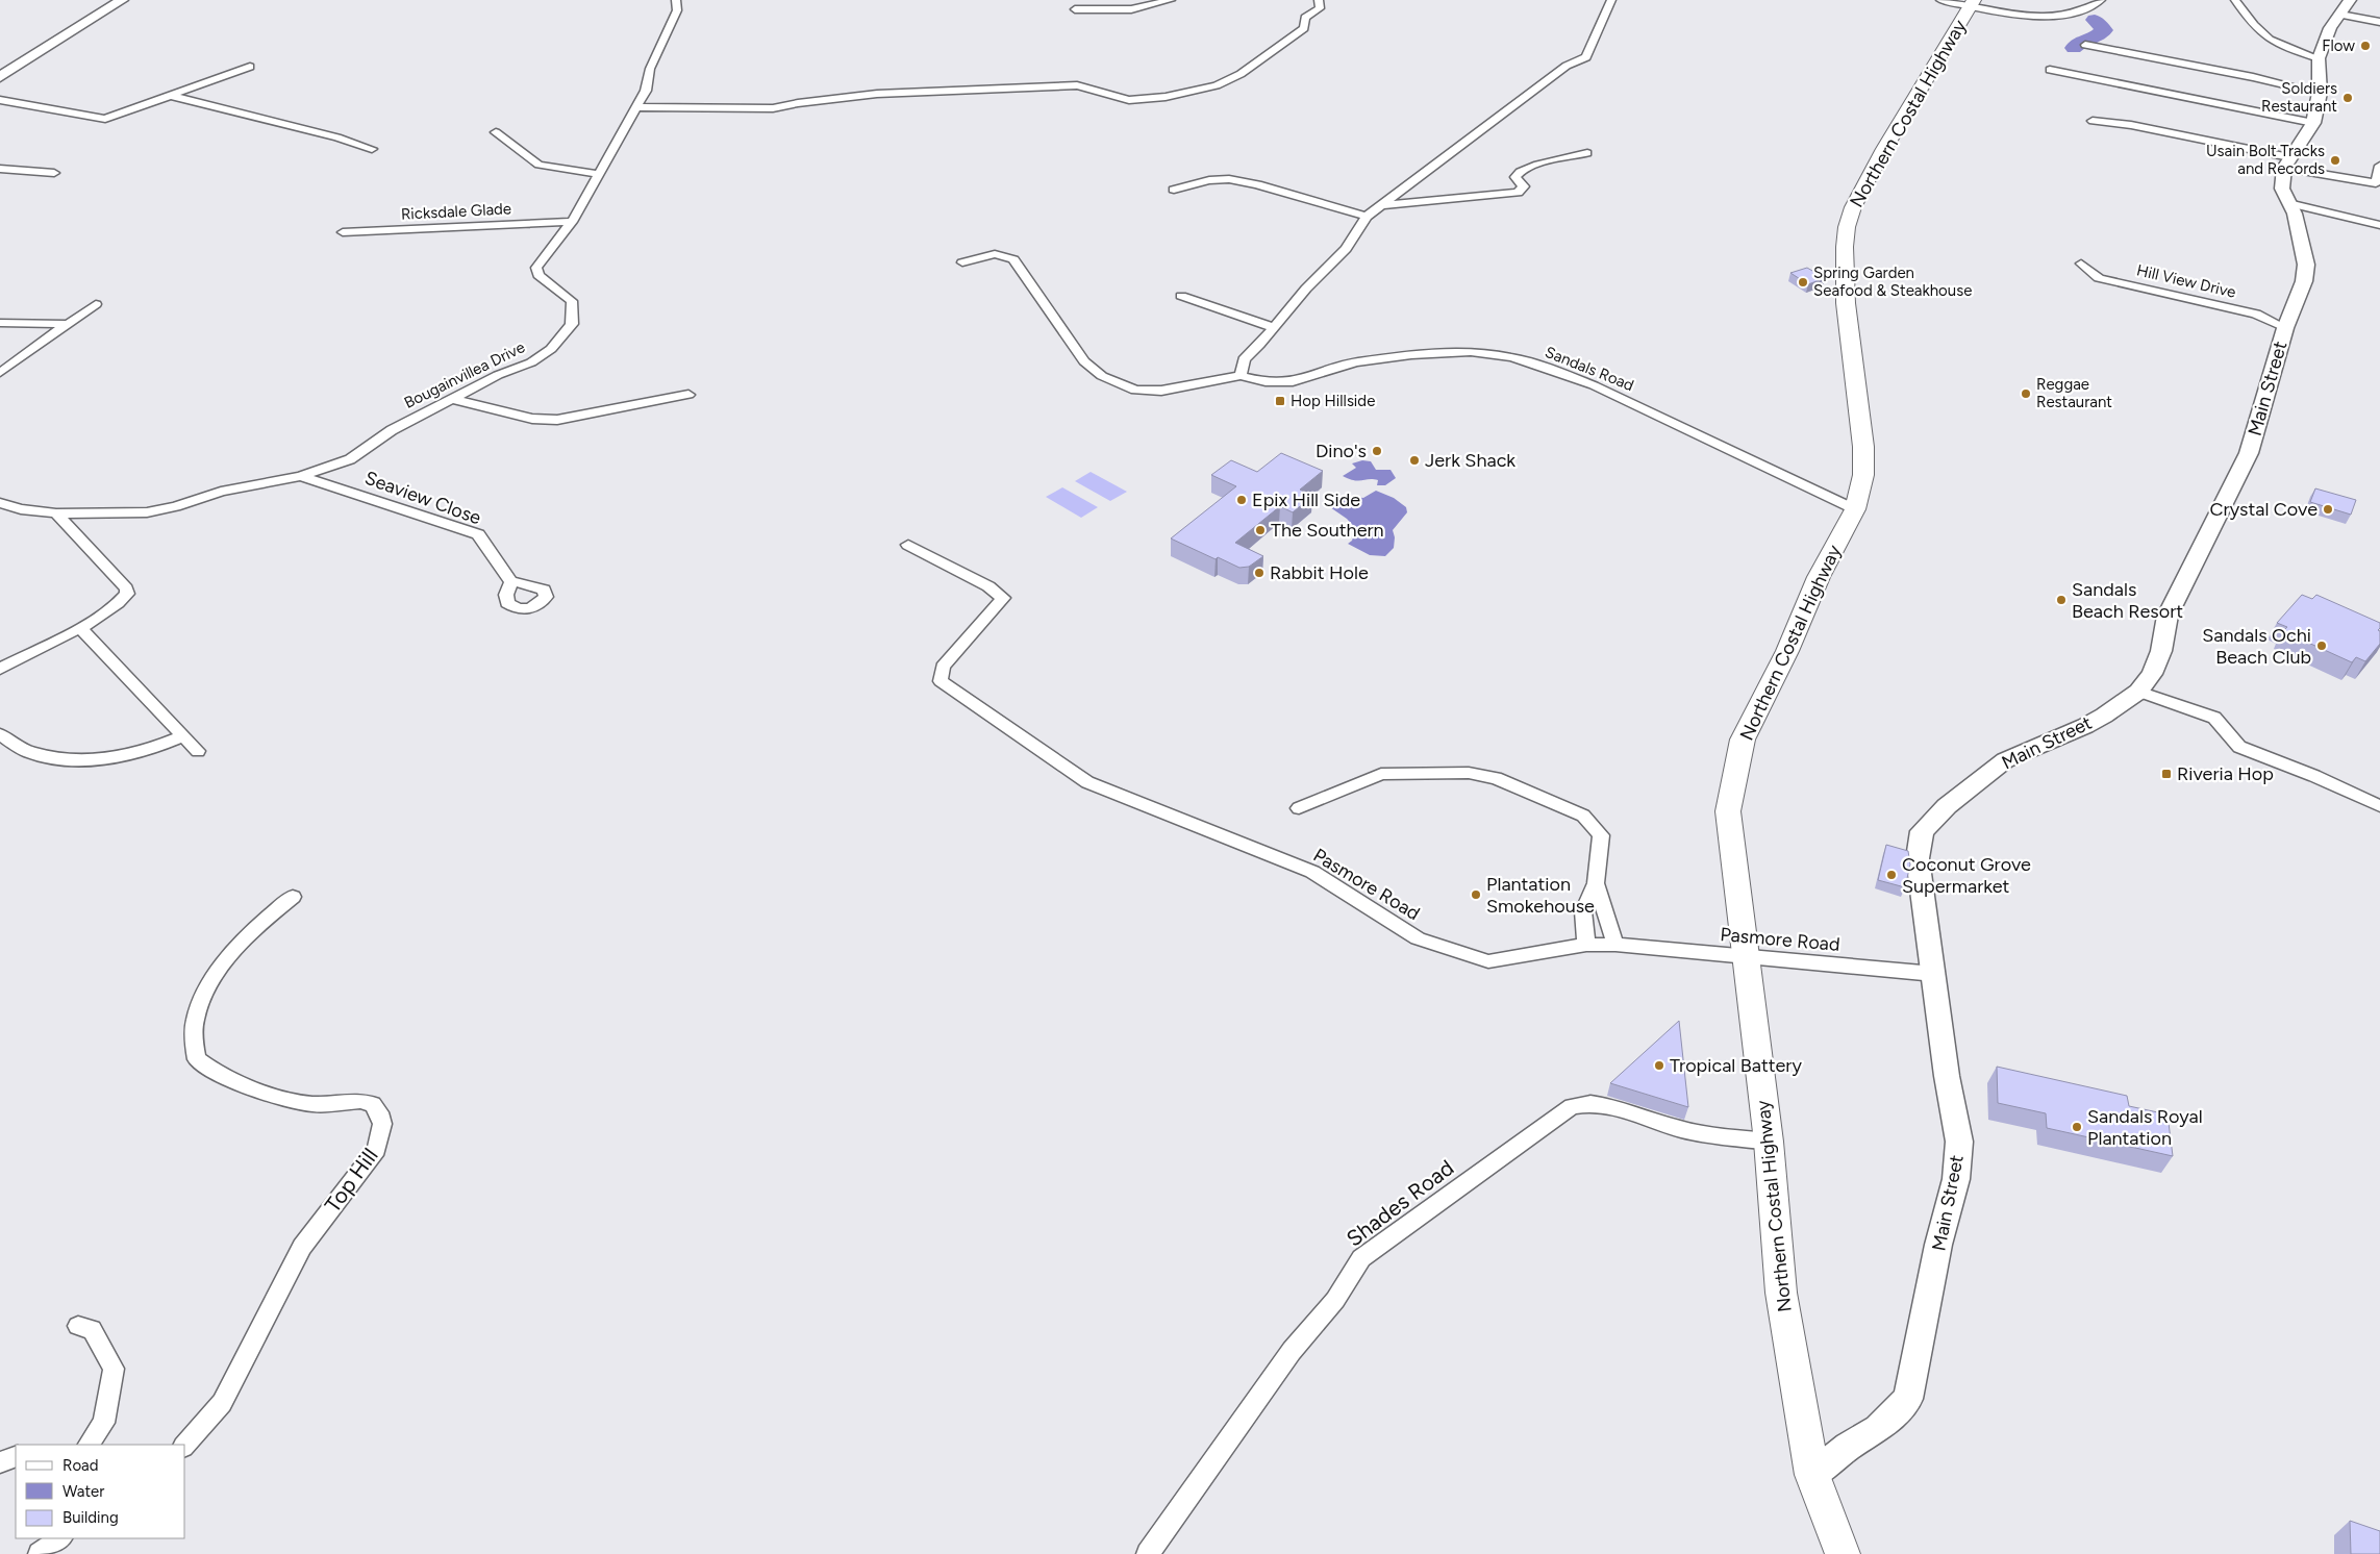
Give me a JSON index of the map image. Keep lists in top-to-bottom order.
{
  "streets": {
    "main road": ["Northern Costal Highway"],
    "street": [
      "Ricksdale Glade",
      "Hill View Drive",
      "Sandals Road",
      "Bougainvillea Drive",
      "Main Street",
      "Seaview Close",
      "Pasmore Road",
      "Top Hill",
      "Shades Road"
    ]
  },
  "crossings": [
    ["Northern Costal Highway", "Sandals Road"],
    ["Northern Costal Highway", "Main Street"],
    ["Northern Costal Highway", "Pasmore Road"],
    ["Northern Costal Highway", "Shades Road"],
    ["Ricksdale Glade", "Bougainvillea Drive"],
    ["Hill View Drive", "Main Street"],
    ["Bougainvillea Drive", "Seaview Close"],
    ["Main Street", "Pasmore Road"]
  ],
  "places": {
    "other": [
      "Flow",
      "Soldiers Restaurant",
      "Usain Bolt Tracks and Records",
      "Spring Garden Seafood & Steakhouse",
      "Reggae Restaurant",
      "Dino's",
      "Jerk Shack",
      "Epix Hill Side",
      "Crystal Cove",
      "The Southern",
      "Rabbit Hole",
      "Sandals Beach Resort",
      "Sandals Ochi Beach Club",
      "Coconut Grove Supermarket",
      "Plantation Smokehouse",
      "Tropical Battery",
      "Sandals Royal Plantation"
    ],
    "transit": ["Hop Hillside", "Riveria Hop"]
  },
  "legend": ["Road", "Water", "Building"]
}
